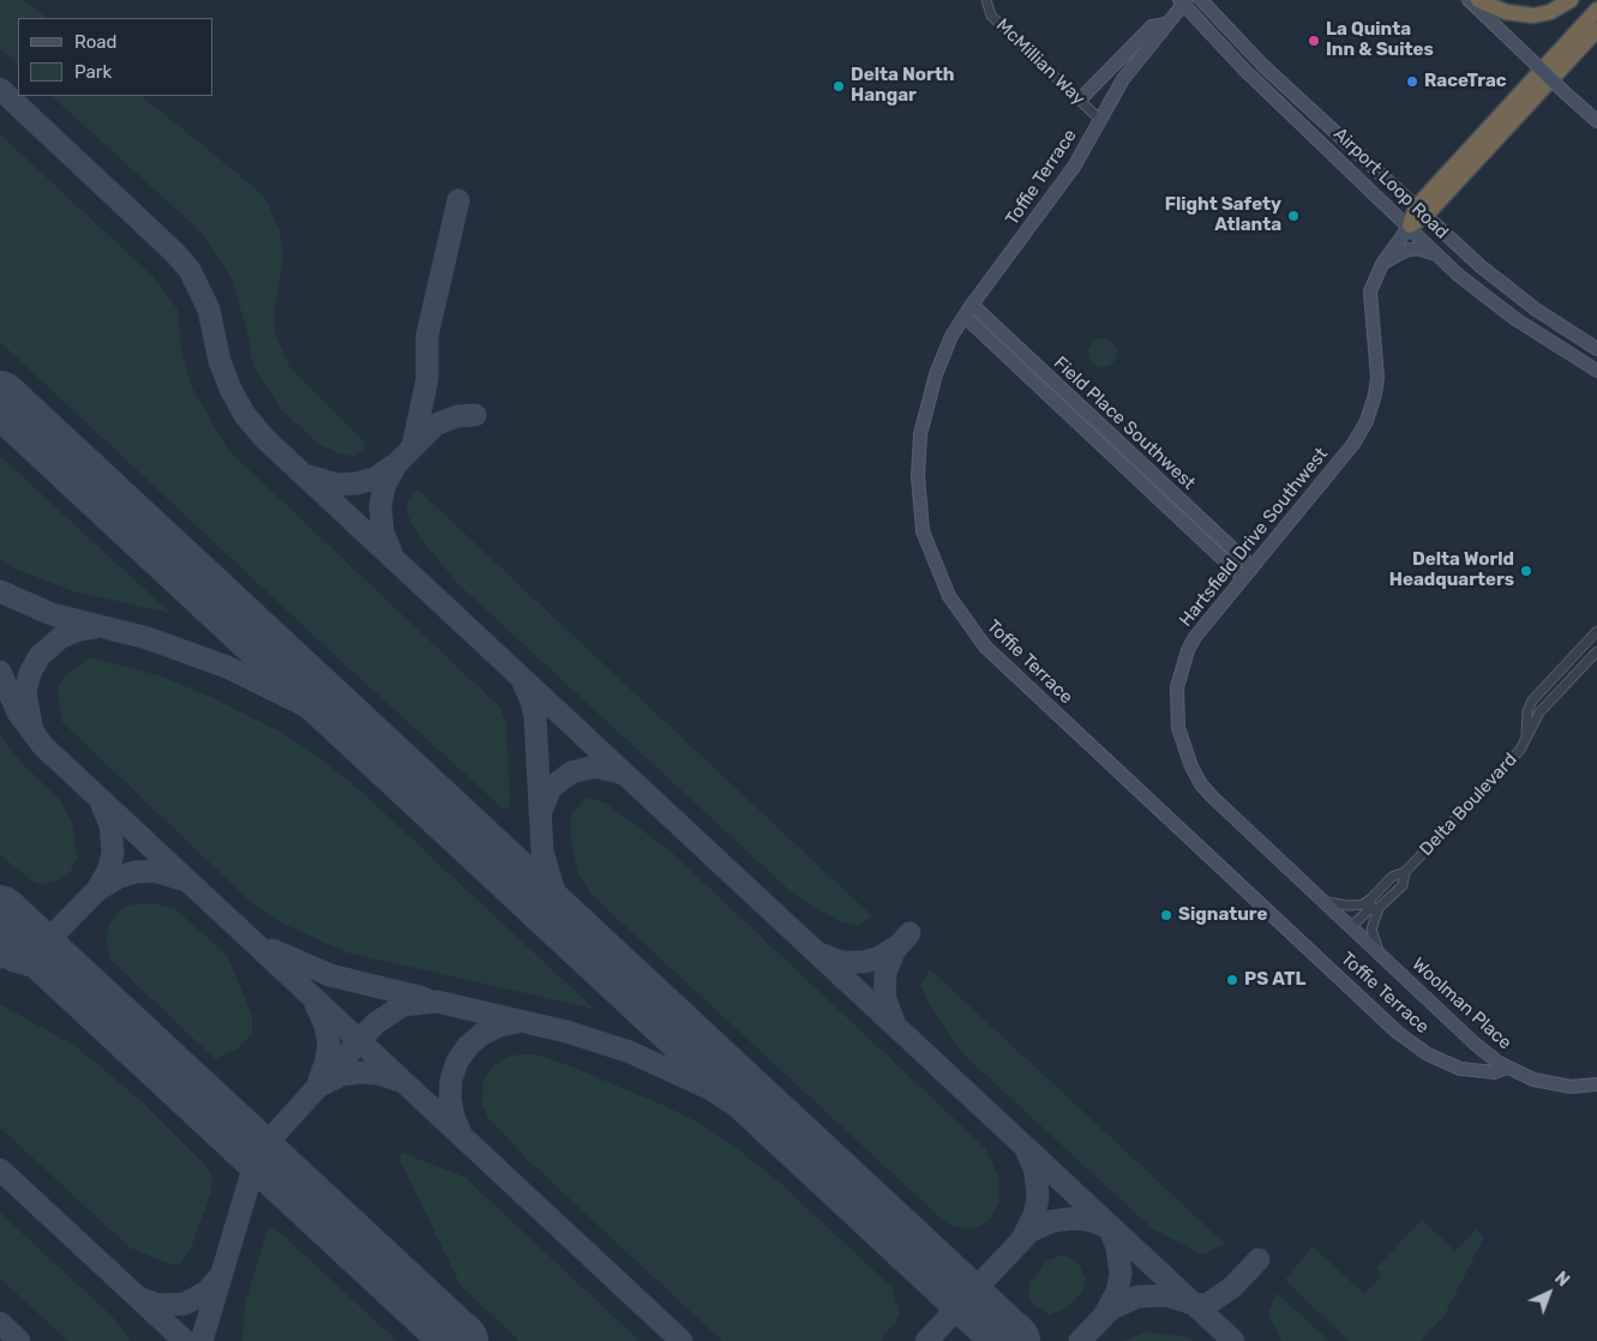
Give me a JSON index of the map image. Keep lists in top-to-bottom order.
{
  "streets": {
    "street": [
      "McMillian Way",
      "Toffie Terrace",
      "Airport Loop Road",
      "Field Place Southwest",
      "Hartsfield Drive Southwest",
      "Delta Boulevard",
      "Woolman Place"
    ]
  },
  "crossings": [
    ["McMillian Way", "Toffie Terrace"],
    ["Toffie Terrace", "Airport Loop Road"],
    ["Toffie Terrace", "Field Place Southwest"],
    ["Toffie Terrace", "Woolman Place"],
    ["Field Place Southwest", "Hartsfield Drive Southwest"],
    ["Hartsfield Drive Southwest", "Delta Boulevard"],
    ["Hartsfield Drive Southwest", "Woolman Place"],
    ["Delta Boulevard", "Woolman Place"]
  ],
  "places": [
    "La Quinta Inn & Suites",
    "RaceTrac",
    "Delta North Hangar",
    "Flight Safety Atlanta",
    "Delta World Headquarters",
    "Signature",
    "PS ATL"
  ],
  "legend": ["Road", "Park"],
  "north": "top right"
}
